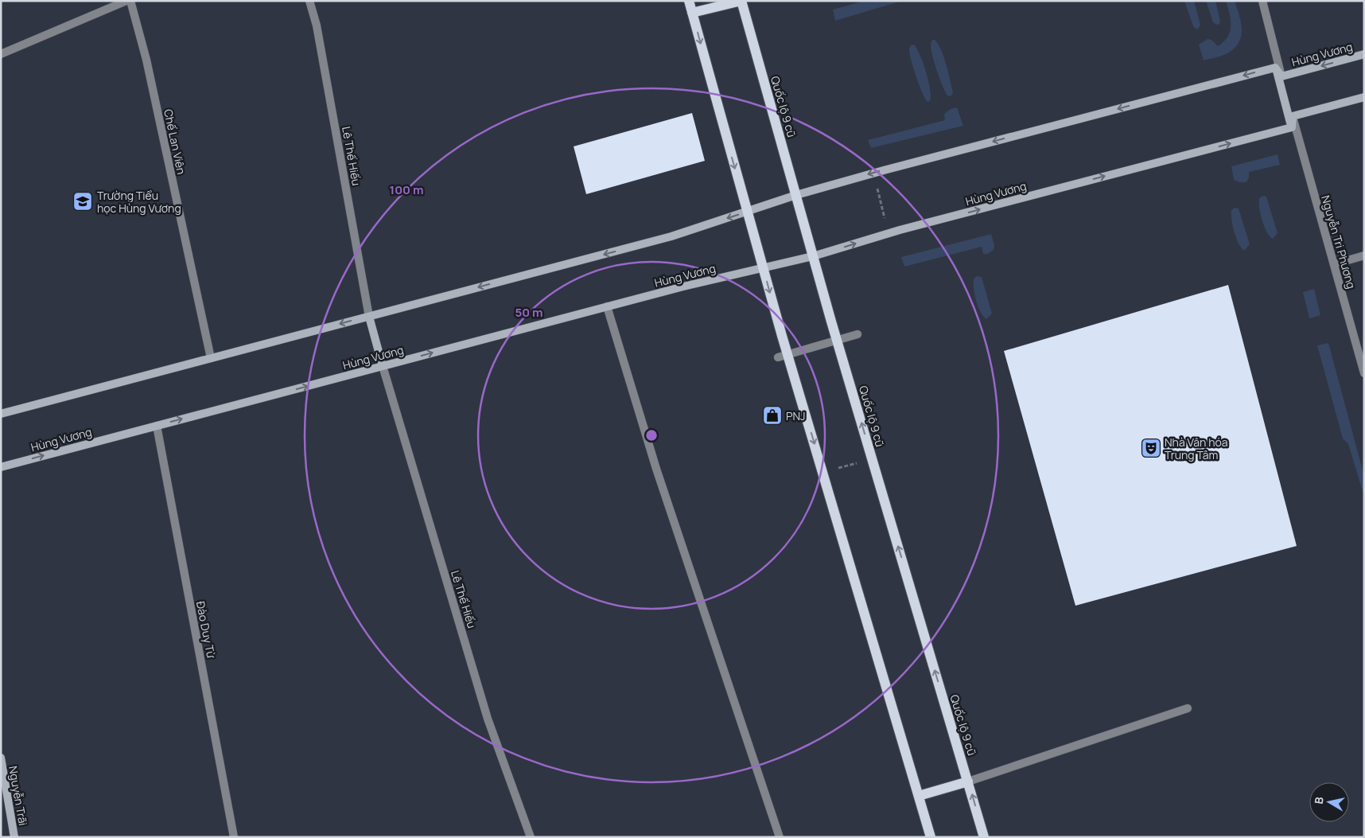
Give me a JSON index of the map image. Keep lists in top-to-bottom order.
{
  "streets": {
    "main road": ["Hùng Vương", "Quốc lộ 9 cũ", "Nguyễn Trãi"],
    "street": [
      "Chế Lan Viên",
      "Lê Thế Hiếu",
      "Nguyễn Tri Phương",
      "Đào Duy Từ"
    ]
  },
  "crossings": [
    ["Hùng Vương", "Quốc lộ 9 cũ"],
    ["Hùng Vương", "Lê Thế Hiếu"],
    ["Hùng Vương", "Đào Duy Từ"]
  ],
  "places": {
    "school or university": ["Trường Tiểu học Hùng Vương"],
    "shop": ["PNJ"],
    "theatre": ["Nhà Văn hóa Trung Tâm"]
  },
  "north": "left",
  "rings": ["100 m", "50 m"]
}
